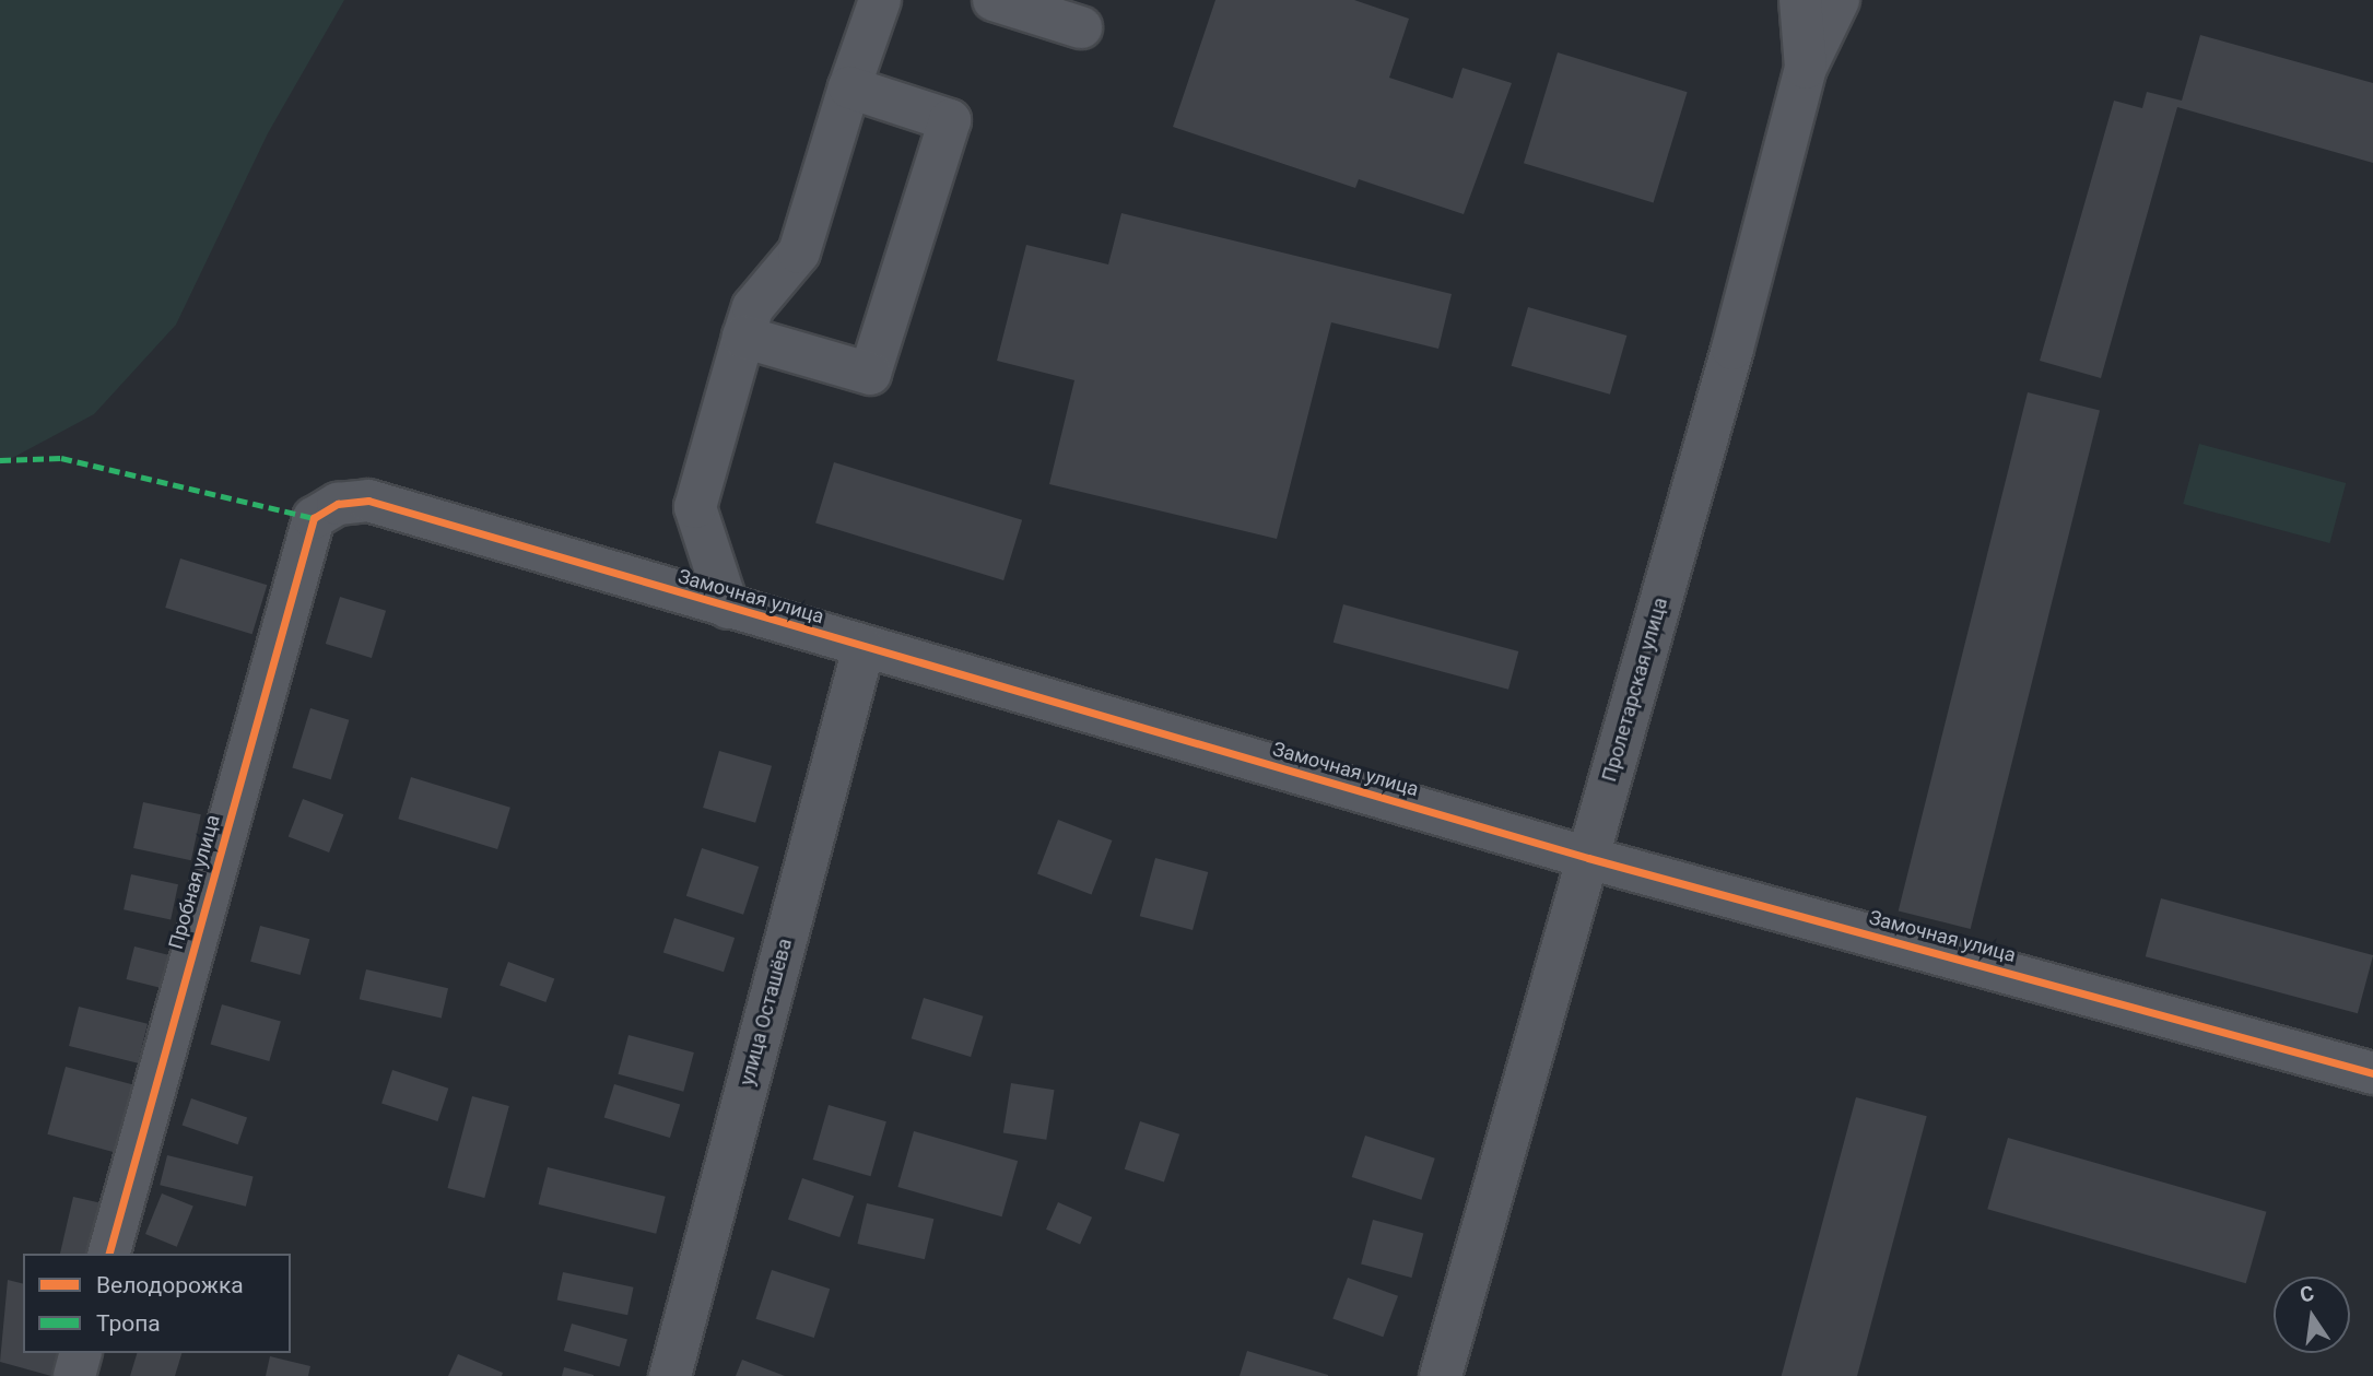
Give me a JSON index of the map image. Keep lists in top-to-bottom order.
{
  "streets": {
    "street": [
      "Замочная улица",
      "Пролетарская улица",
      "Пробная улица",
      "улица Осташёва"
    ]
  },
  "crossings": [
    ["Замочная улица", "Пролетарская улица"],
    ["Замочная улица", "Пробная улица"],
    ["Замочная улица", "улица Осташёва"]
  ],
  "legend": ["Велодорожка", "Тропа"],
  "north": "top"
}
